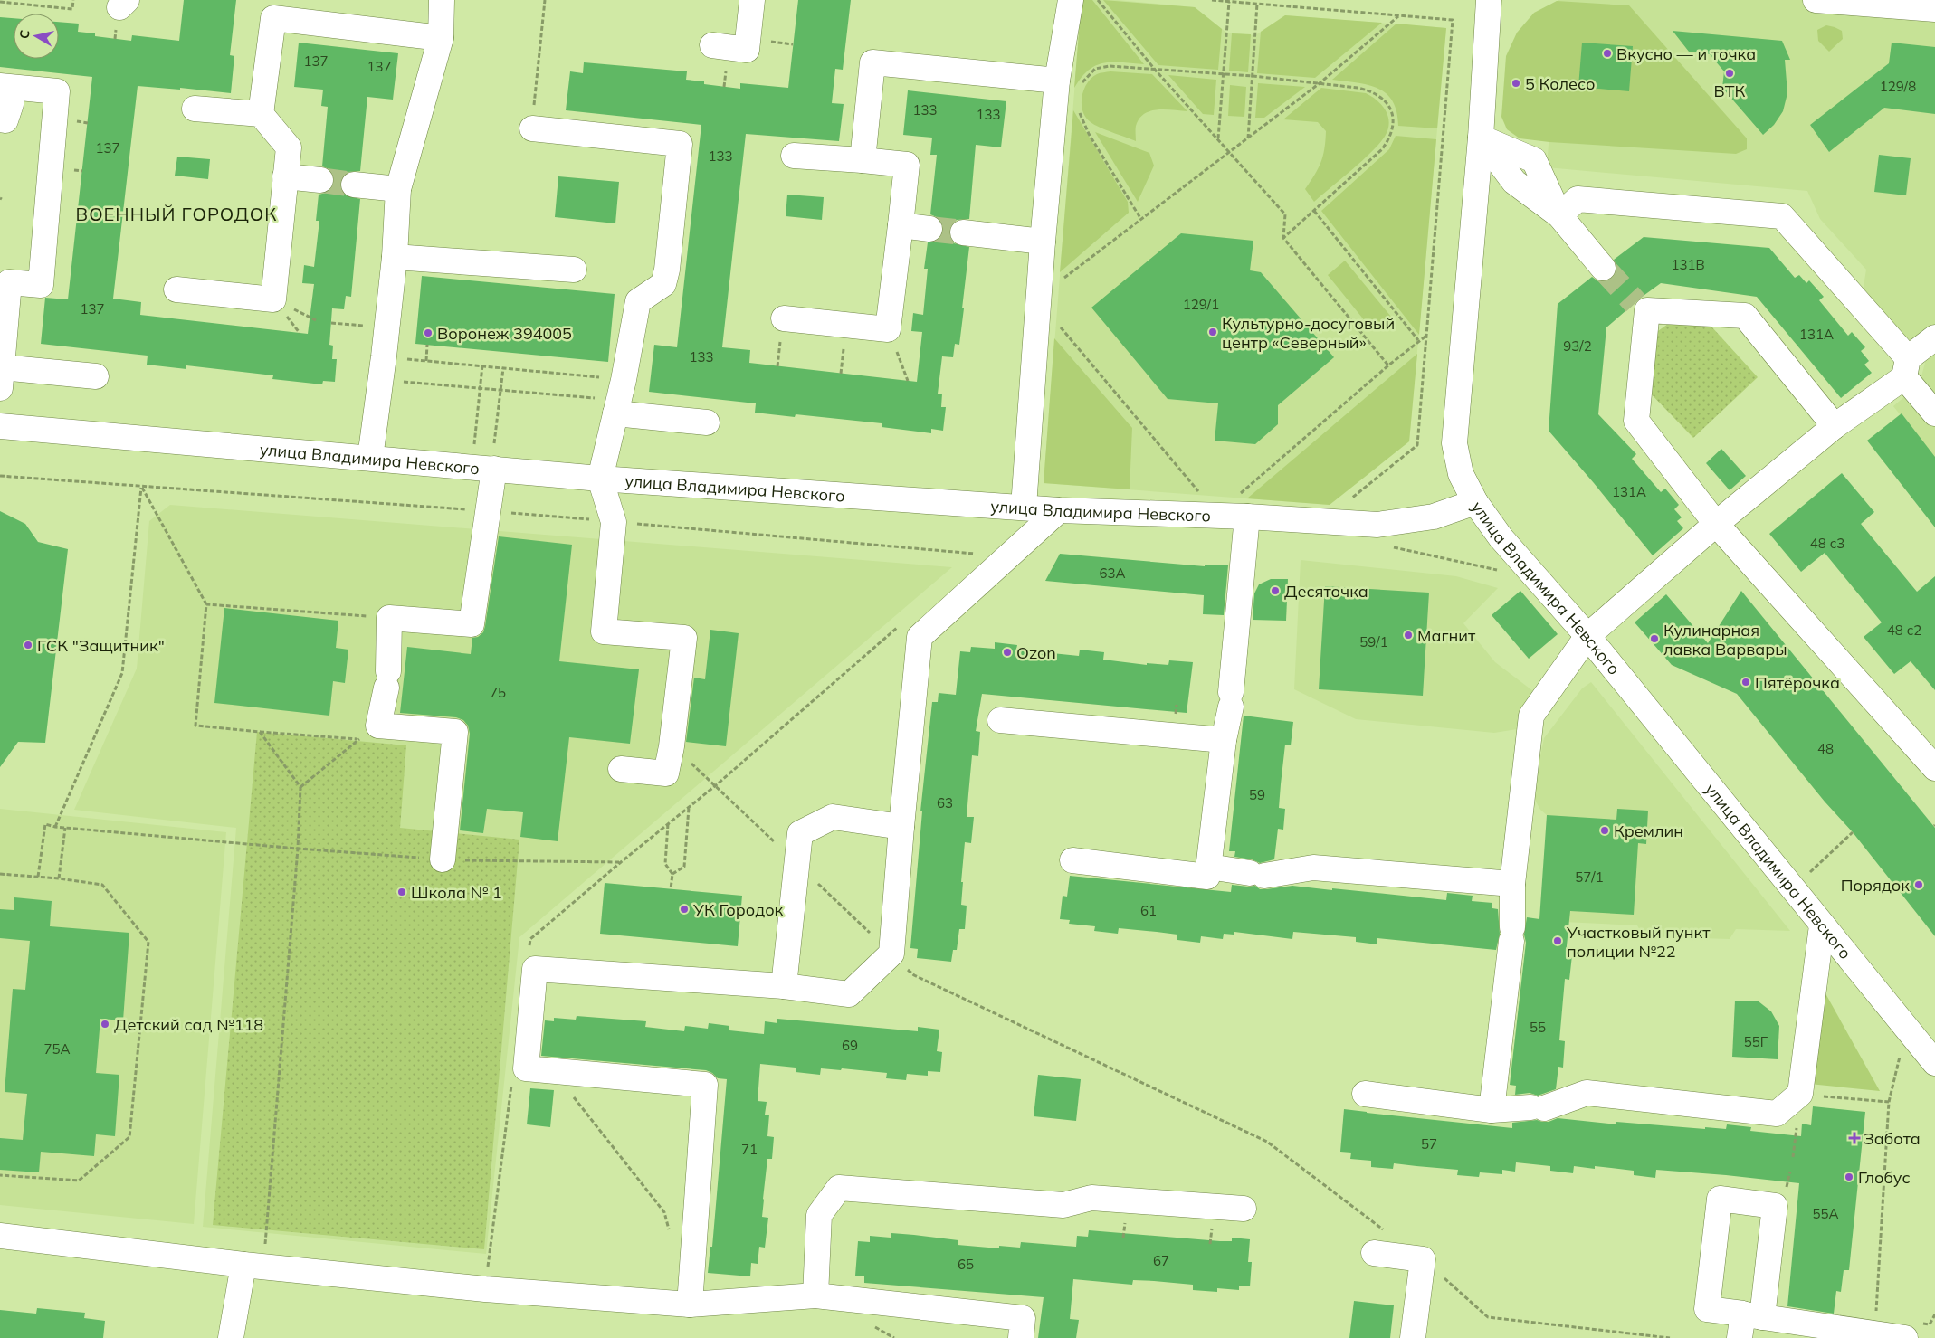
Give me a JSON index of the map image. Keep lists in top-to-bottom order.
{
  "streets": {
    "street": ["улица Владимира Невского"]
  },
  "districts": ["ВОЕННЫЙ ГОРОДОК"],
  "places": {
    "other": [
      "Вкусно — и точка",
      "ВТК",
      "5 Колесо",
      "Культурно-досуговый центр «Северный»",
      "Воронеж 394005",
      "Десяточка",
      "Магнит",
      "Кулинарная лавка Варвары",
      "ГСК \"Защитник\"",
      "Ozon",
      "Пятёрочка",
      "Кремлин",
      "Порядок",
      "Школа № 1",
      "УК Городок",
      "Участковый пункт полиции №22",
      "Детский сад №118",
      "Глобус"
    ],
    "health": ["Забота"]
  },
  "house_numbers": [
    "137",
    "137",
    "129/8",
    "133",
    "133",
    "137",
    "133",
    "131В",
    "129/1",
    "137",
    "131А",
    "93/2",
    "133",
    "131А",
    "48 с3",
    "63А",
    "48 с2",
    "59/1",
    "75",
    "48",
    "59",
    "63",
    "57/1",
    "61",
    "55",
    "55Г",
    "69",
    "75А",
    "57",
    "71",
    "55А",
    "67",
    "65"
  ],
  "north": "left"
}
